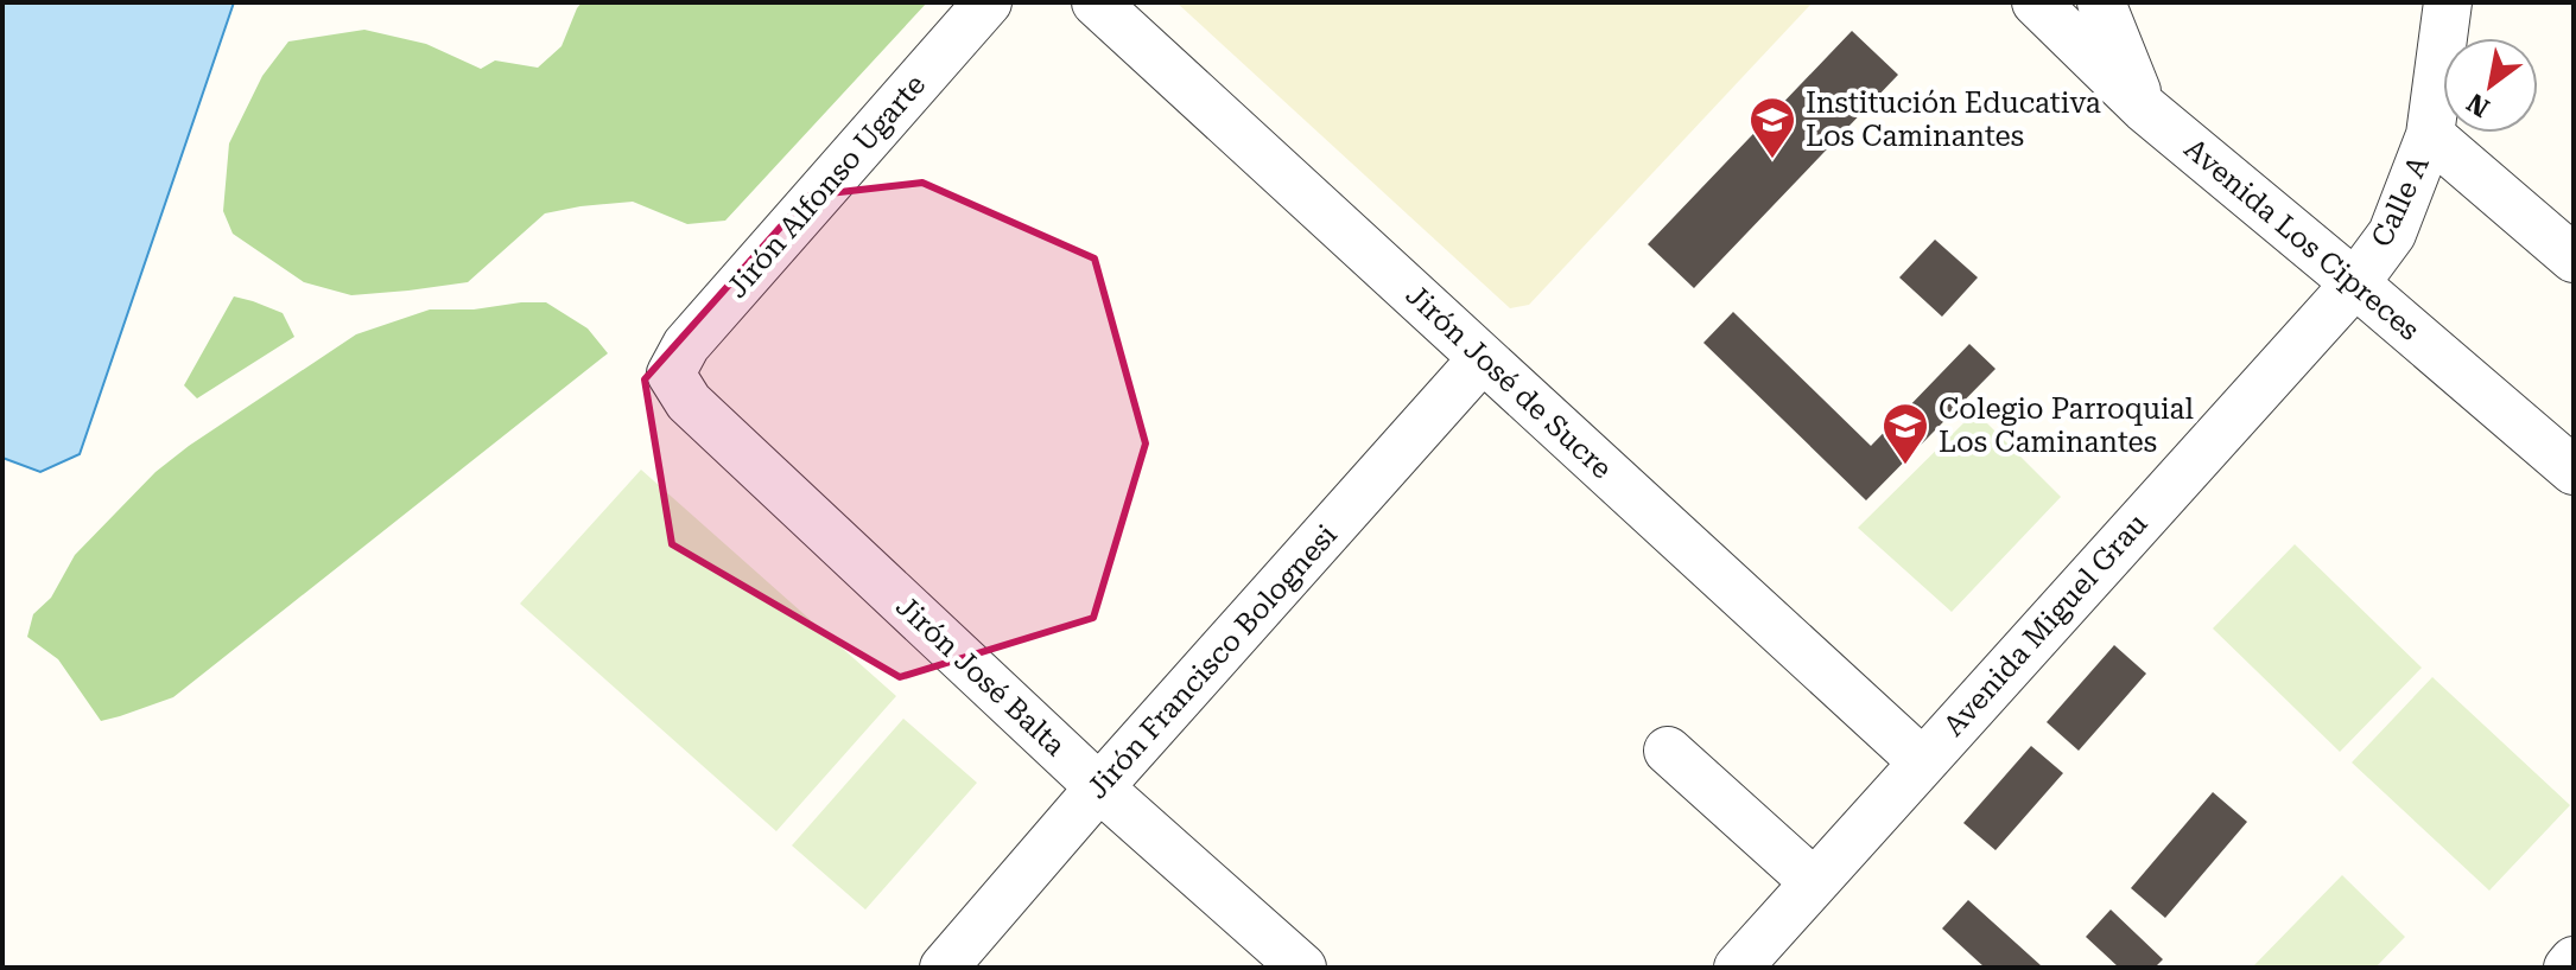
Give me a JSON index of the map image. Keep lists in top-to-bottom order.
{
  "streets": {
    "street": [
      "Jirón Alfonso Ugarte",
      "Calle A",
      "Avenida Los Cipreces",
      "Jirón José de Sucre",
      "Avenida Miguel Grau",
      "Jirón Francisco Bolognesi",
      "Jirón José Balta"
    ]
  },
  "crossings": [
    ["Jirón Alfonso Ugarte", "Jirón José Balta"],
    ["Calle A", "Avenida Los Cipreces"],
    ["Calle A", "Avenida Miguel Grau"],
    ["Avenida Los Cipreces", "Avenida Miguel Grau"],
    ["Jirón José de Sucre", "Avenida Miguel Grau"],
    ["Jirón José de Sucre", "Jirón Francisco Bolognesi"],
    ["Jirón Francisco Bolognesi", "Jirón José Balta"]
  ],
  "places": {
    "school or university": ["Institución Educativa Los Caminantes", "Colegio Parroquial Los Caminantes"]
  },
  "north": "bottom left"
}
